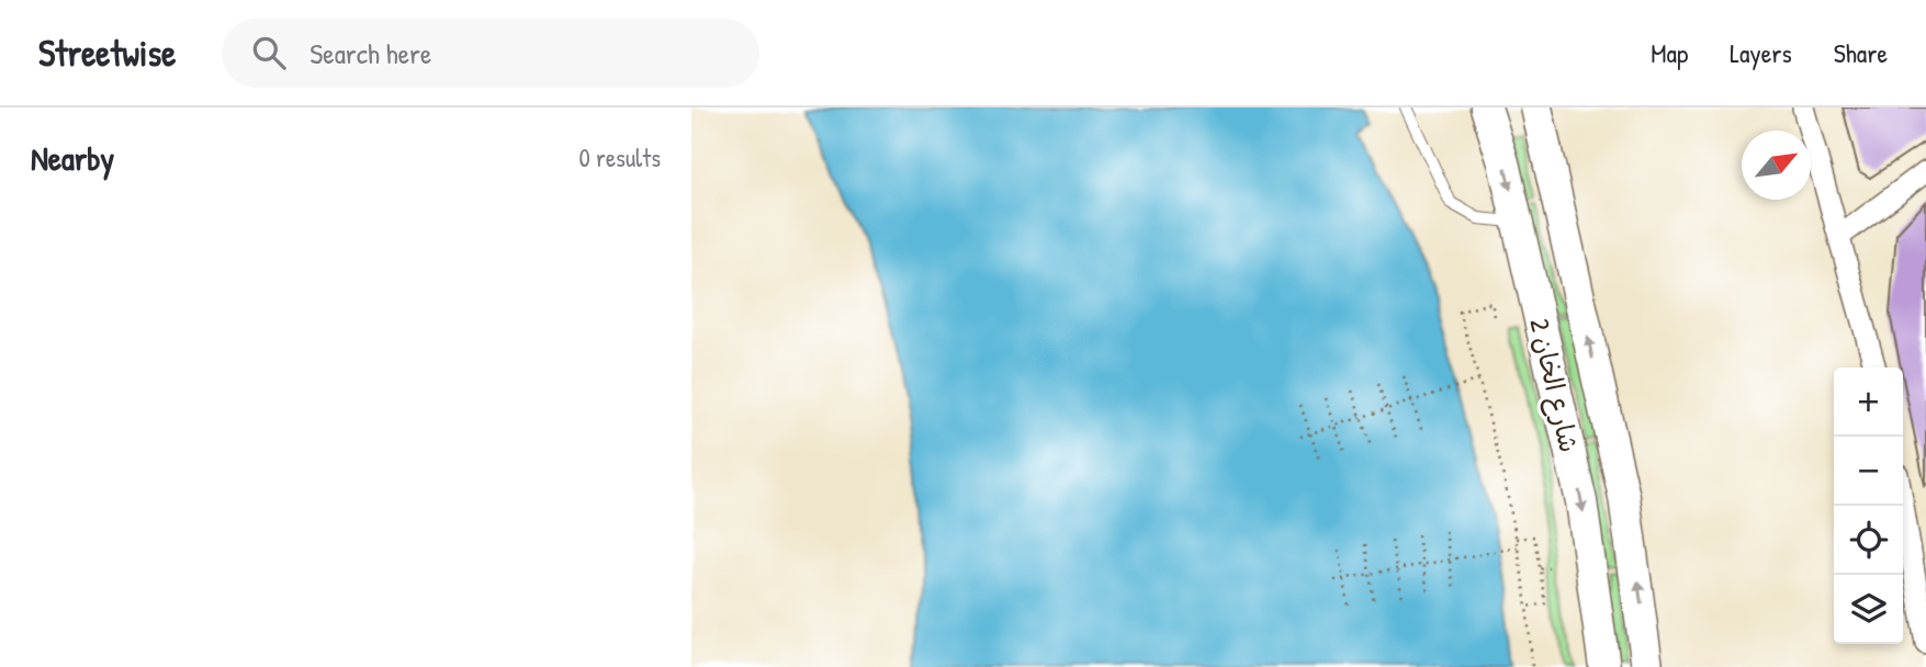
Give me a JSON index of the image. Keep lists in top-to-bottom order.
{
  "streets": {
    "main road": ["شارع الخان 2"]
  },
  "north": "top right",
  "page": {
    "header": "Streetwise",
    "search": "Search here",
    "nav": ["Map", "Layers", "Share"],
    "heading": ["Nearby", "0 results"],
    "map_buttons": ["+", "−"]
  }
}
